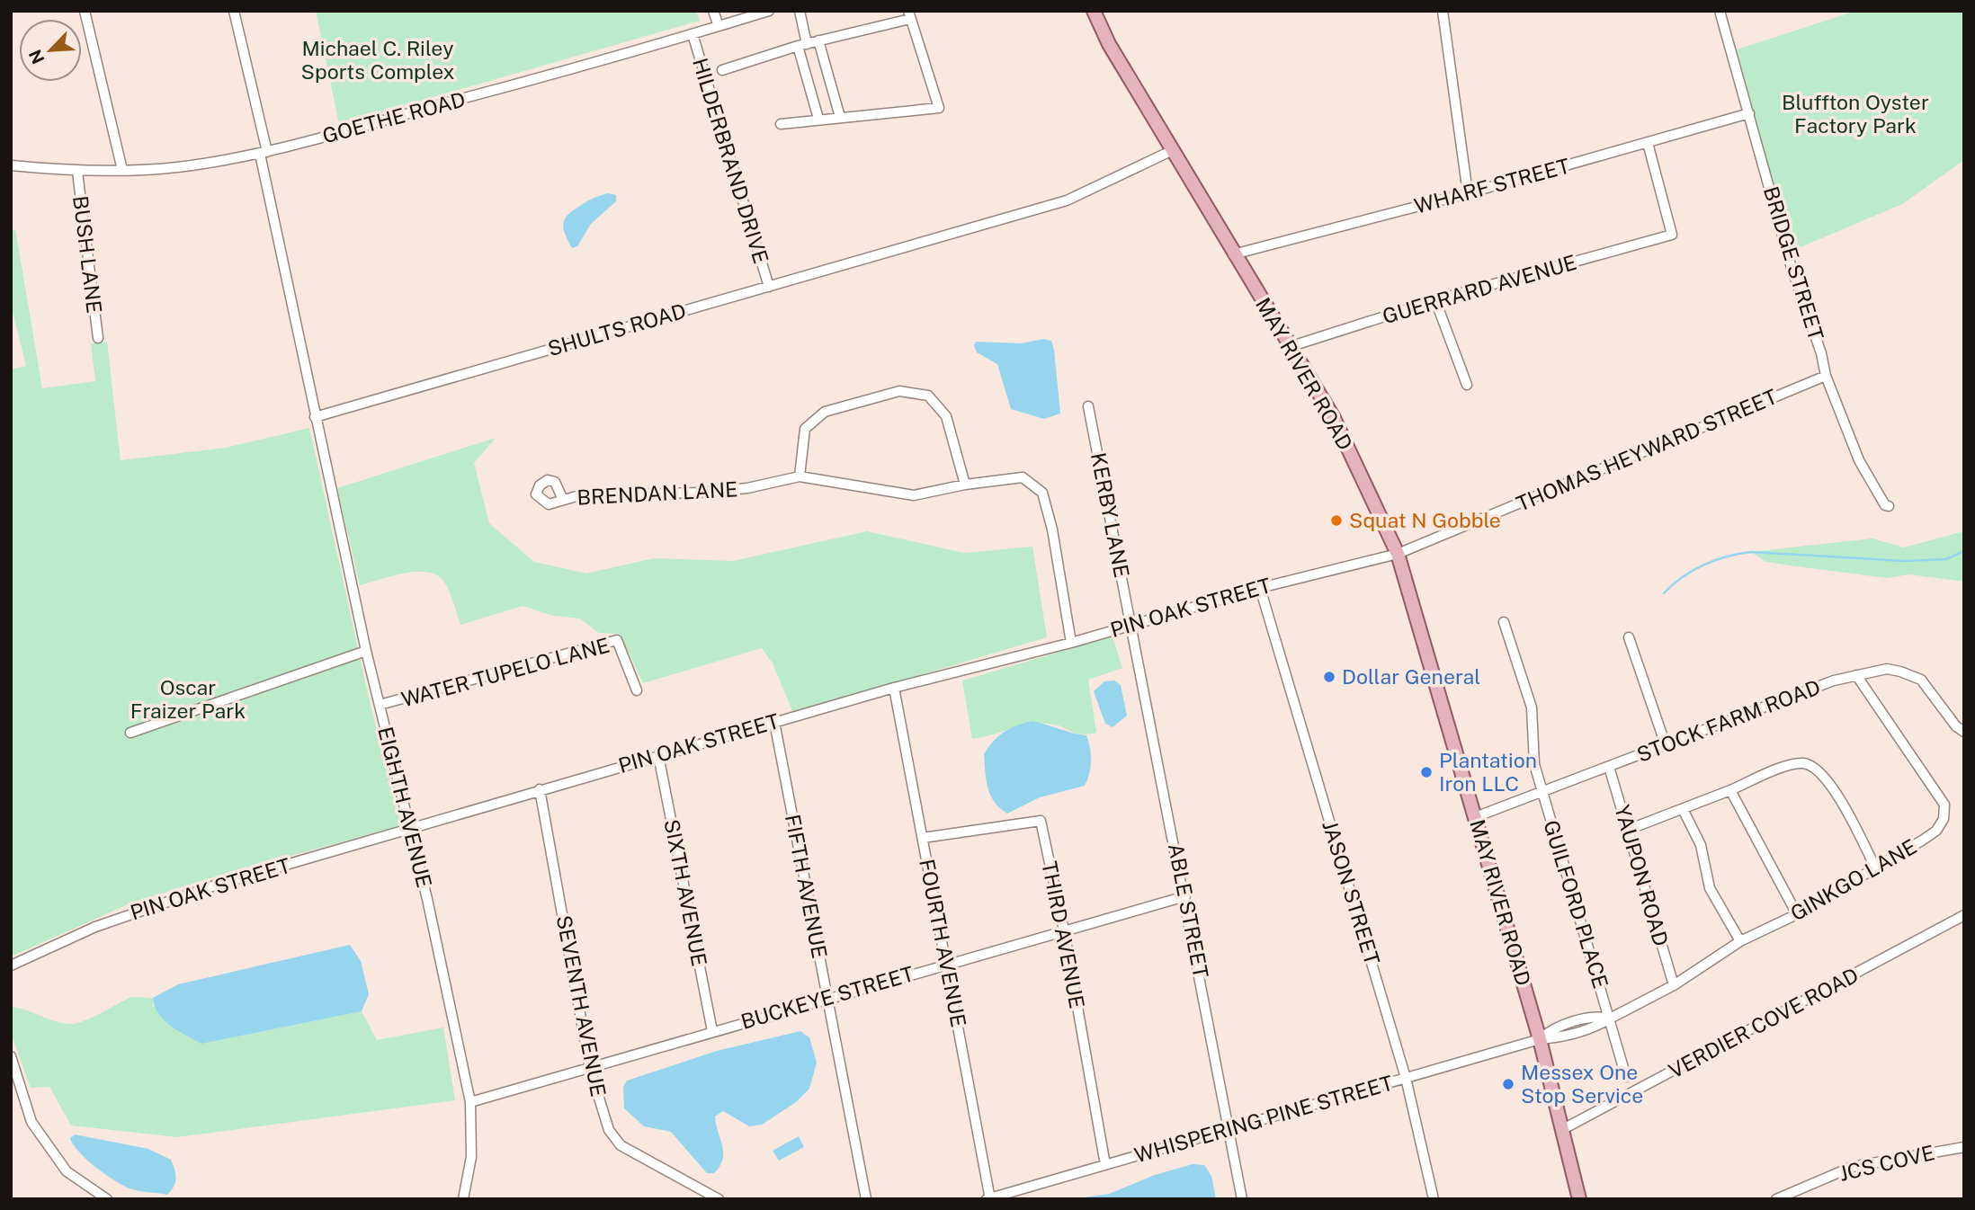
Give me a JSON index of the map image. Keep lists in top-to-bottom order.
{
  "streets": {
    "main road": ["MAY RIVER ROAD"],
    "street": [
      "GOETHE ROAD",
      "HILDERBRAND DRIVE",
      "WHARF STREET",
      "BUSH LANE",
      "BRIDGE STREET",
      "GUERRARD AVENUE",
      "SHULTS ROAD",
      "THOMAS HEYWARD STREET",
      "BRENDAN LANE",
      "KERBY LANE",
      "PIN OAK STREET",
      "WATER TUPELO LANE",
      "STOCK FARM ROAD",
      "EIGHTH AVENUE",
      "YAUPON ROAD",
      "GINKGO LANE",
      "FIFTH AVENUE",
      "SIXTH AVENUE",
      "JASON STREET",
      "GUILFORD PLACE",
      "ABLE STREET",
      "THIRD AVENUE",
      "FOURTH AVENUE",
      "BUCKEYE STREET",
      "SEVENTH AVENUE",
      "VERDIER COVE ROAD",
      "WHISPERING PINE STREET",
      "JCS COVE"
    ]
  },
  "crossings": [
    ["GOETHE ROAD", "HILDERBRAND DRIVE"],
    ["GOETHE ROAD", "BUSH LANE"],
    ["HILDERBRAND DRIVE", "SHULTS ROAD"],
    ["WHARF STREET", "BRIDGE STREET"],
    ["WHARF STREET", "GUERRARD AVENUE"],
    ["WHARF STREET", "MAY RIVER ROAD"],
    ["BRIDGE STREET", "THOMAS HEYWARD STREET"],
    ["GUERRARD AVENUE", "MAY RIVER ROAD"],
    ["SHULTS ROAD", "MAY RIVER ROAD"],
    ["SHULTS ROAD", "EIGHTH AVENUE"],
    ["MAY RIVER ROAD", "THOMAS HEYWARD STREET"],
    ["MAY RIVER ROAD", "PIN OAK STREET"],
    ["MAY RIVER ROAD", "STOCK FARM ROAD"],
    ["MAY RIVER ROAD", "GINKGO LANE"],
    ["MAY RIVER ROAD", "VERDIER COVE ROAD"],
    ["MAY RIVER ROAD", "WHISPERING PINE STREET"],
    ["THOMAS HEYWARD STREET", "PIN OAK STREET"],
    ["BRENDAN LANE", "PIN OAK STREET"],
    ["KERBY LANE", "PIN OAK STREET"],
    ["KERBY LANE", "ABLE STREET"],
    ["PIN OAK STREET", "EIGHTH AVENUE"],
    ["PIN OAK STREET", "FIFTH AVENUE"],
    ["PIN OAK STREET", "SIXTH AVENUE"],
    ["PIN OAK STREET", "JASON STREET"],
    ["PIN OAK STREET", "ABLE STREET"],
    ["PIN OAK STREET", "FOURTH AVENUE"],
    ["PIN OAK STREET", "SEVENTH AVENUE"],
    ["WATER TUPELO LANE", "EIGHTH AVENUE"],
    ["STOCK FARM ROAD", "YAUPON ROAD"],
    ["STOCK FARM ROAD", "GINKGO LANE"],
    ["STOCK FARM ROAD", "GUILFORD PLACE"],
    ["EIGHTH AVENUE", "BUCKEYE STREET"],
    ["YAUPON ROAD", "GINKGO LANE"],
    ["GINKGO LANE", "GUILFORD PLACE"],
    ["GINKGO LANE", "WHISPERING PINE STREET"],
    ["FIFTH AVENUE", "BUCKEYE STREET"],
    ["SIXTH AVENUE", "BUCKEYE STREET"],
    ["JASON STREET", "WHISPERING PINE STREET"],
    ["ABLE STREET", "BUCKEYE STREET"],
    ["ABLE STREET", "WHISPERING PINE STREET"],
    ["THIRD AVENUE", "FOURTH AVENUE"],
    ["THIRD AVENUE", "BUCKEYE STREET"],
    ["THIRD AVENUE", "WHISPERING PINE STREET"],
    ["FOURTH AVENUE", "BUCKEYE STREET"],
    ["FOURTH AVENUE", "WHISPERING PINE STREET"],
    ["BUCKEYE STREET", "SEVENTH AVENUE"]
  ],
  "parks": ["Michael C. Riley Sports Complex", "Bluffton Oyster Factory Park", "Oscar Fraizer Park"],
  "places": [
    "Squat N Gobble",
    "Dollar General",
    "Plantation Iron LLC",
    "Messex One Stop Service"
  ],
  "north": "bottom left"
}
